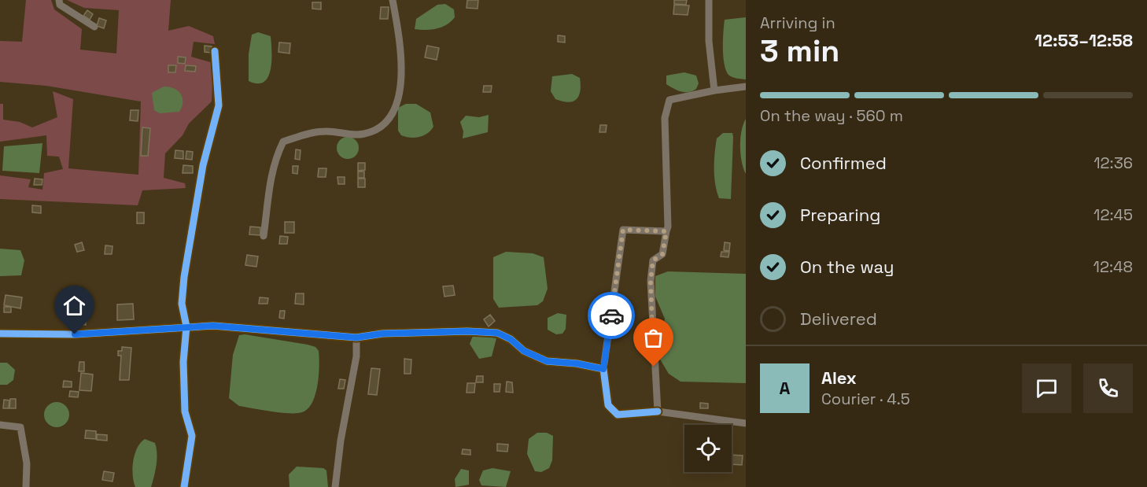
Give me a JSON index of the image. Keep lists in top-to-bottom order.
{
  "page": {
    "heading": ["3 min", "Arriving in", "12:53–12:58"],
    "panel": ["Alex", "Courier · 4.5"],
    "bar": "On the way · 560 m",
    "list": [
      ["Confirmed", "12:36"],
      ["Preparing", "12:45"],
      ["On the way", "12:48"],
      "Delivered"
    ],
    "round": "A"
  }
}
